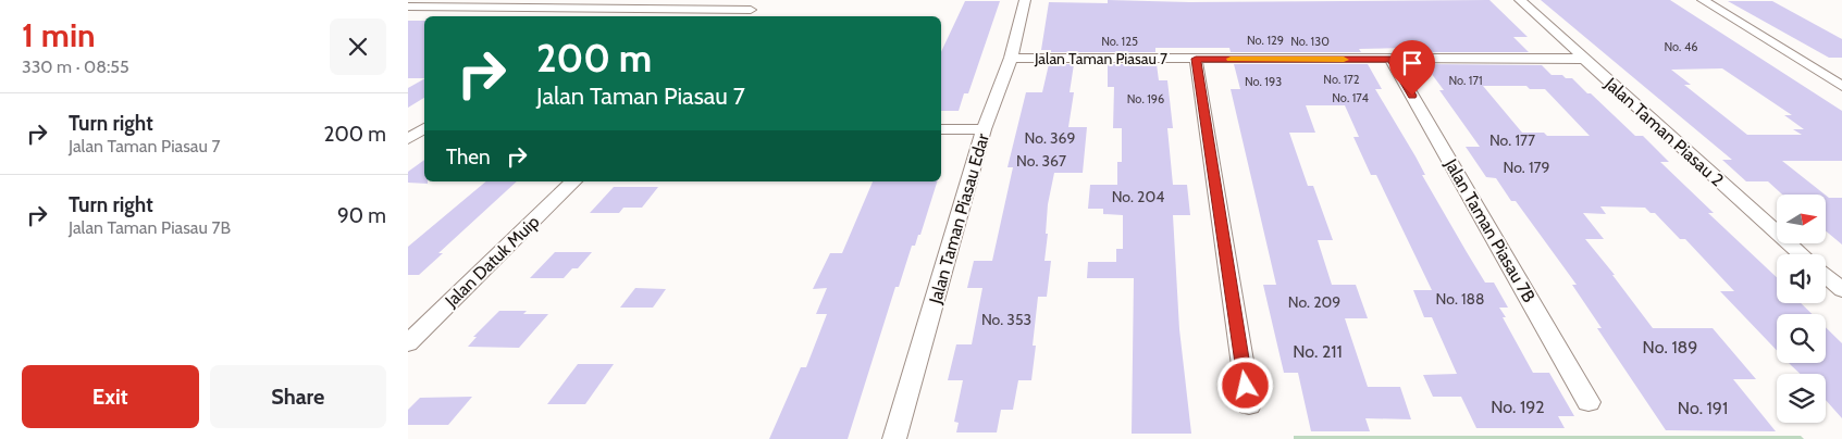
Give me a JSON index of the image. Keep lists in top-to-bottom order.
{
  "streets": {
    "street": [
      "Jalan Taman Piasau 7",
      "Jalan Taman Piasau 2",
      "Jalan Taman Piasau Edar",
      "Jalan Taman Piasau 7B",
      "Jalan Datuk Muip"
    ]
  },
  "crossings": [
    ["Jalan Taman Piasau 7", "Jalan Taman Piasau 2"],
    ["Jalan Taman Piasau 7", "Jalan Taman Piasau Edar"],
    ["Jalan Taman Piasau 7", "Jalan Taman Piasau 7B"]
  ],
  "house_numbers": [
    "No. 129",
    "No. 125",
    "No. 130",
    "No. 46",
    "No. 172",
    "No. 171",
    "No. 193",
    "No. 174",
    "No. 196",
    "No. 369",
    "No. 177",
    "No. 367",
    "No. 179",
    "No. 204",
    "No. 188",
    "No. 209",
    "No. 353",
    "No. 189",
    "No. 211",
    "No. 192",
    "No. 191"
  ],
  "north": "right",
  "page": {
    "heading": ["1 min", "330 m · 08:55"],
    "turn": ["200 m", "Jalan Taman Piasau 7"],
    "list": [
      {
        "name": "Turn right",
        "note": "Jalan Taman Piasau 7",
        "value": "200 m"
      },
      {
        "name": "Turn right",
        "note": "Jalan Taman Piasau 7B",
        "value": "90 m"
      }
    ],
    "then": "Then",
    "buttons": ["Exit", "Share"]
  }
}
